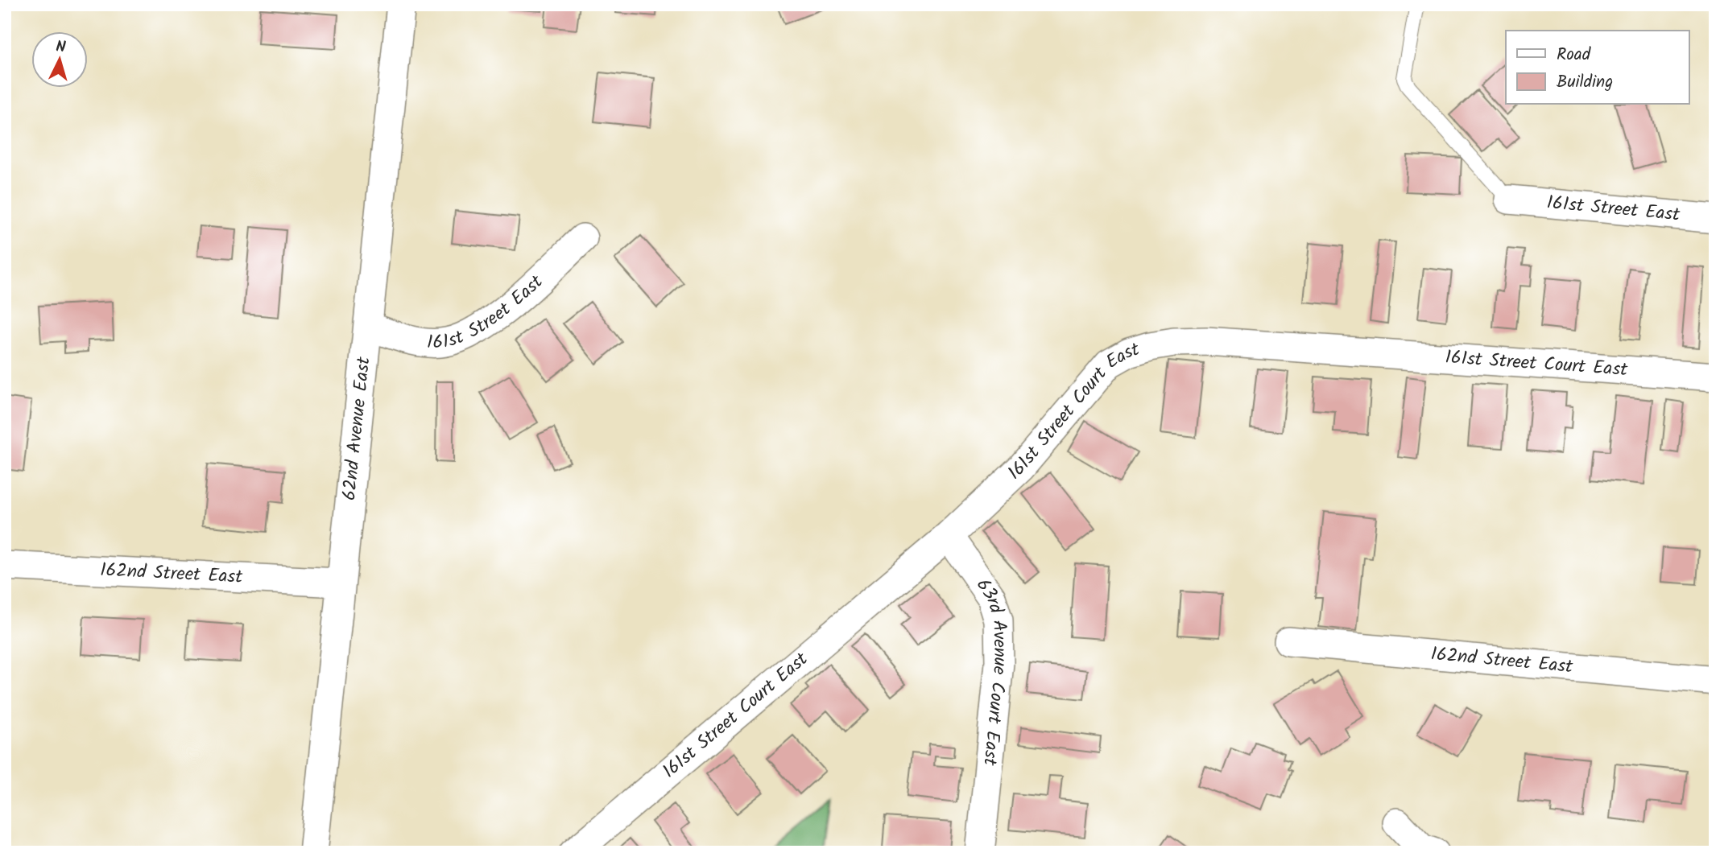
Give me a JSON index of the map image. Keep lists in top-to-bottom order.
{
  "streets": {
    "street": [
      "161st Street East",
      "161st Street Court East",
      "62nd Avenue East",
      "162nd Street East",
      "63rd Avenue Court East"
    ]
  },
  "crossings": [
    ["161st Street East", "62nd Avenue East"],
    ["161st Street Court East", "63rd Avenue Court East"],
    ["62nd Avenue East", "162nd Street East"]
  ],
  "legend": ["Road", "Building"],
  "north": "top"
}
